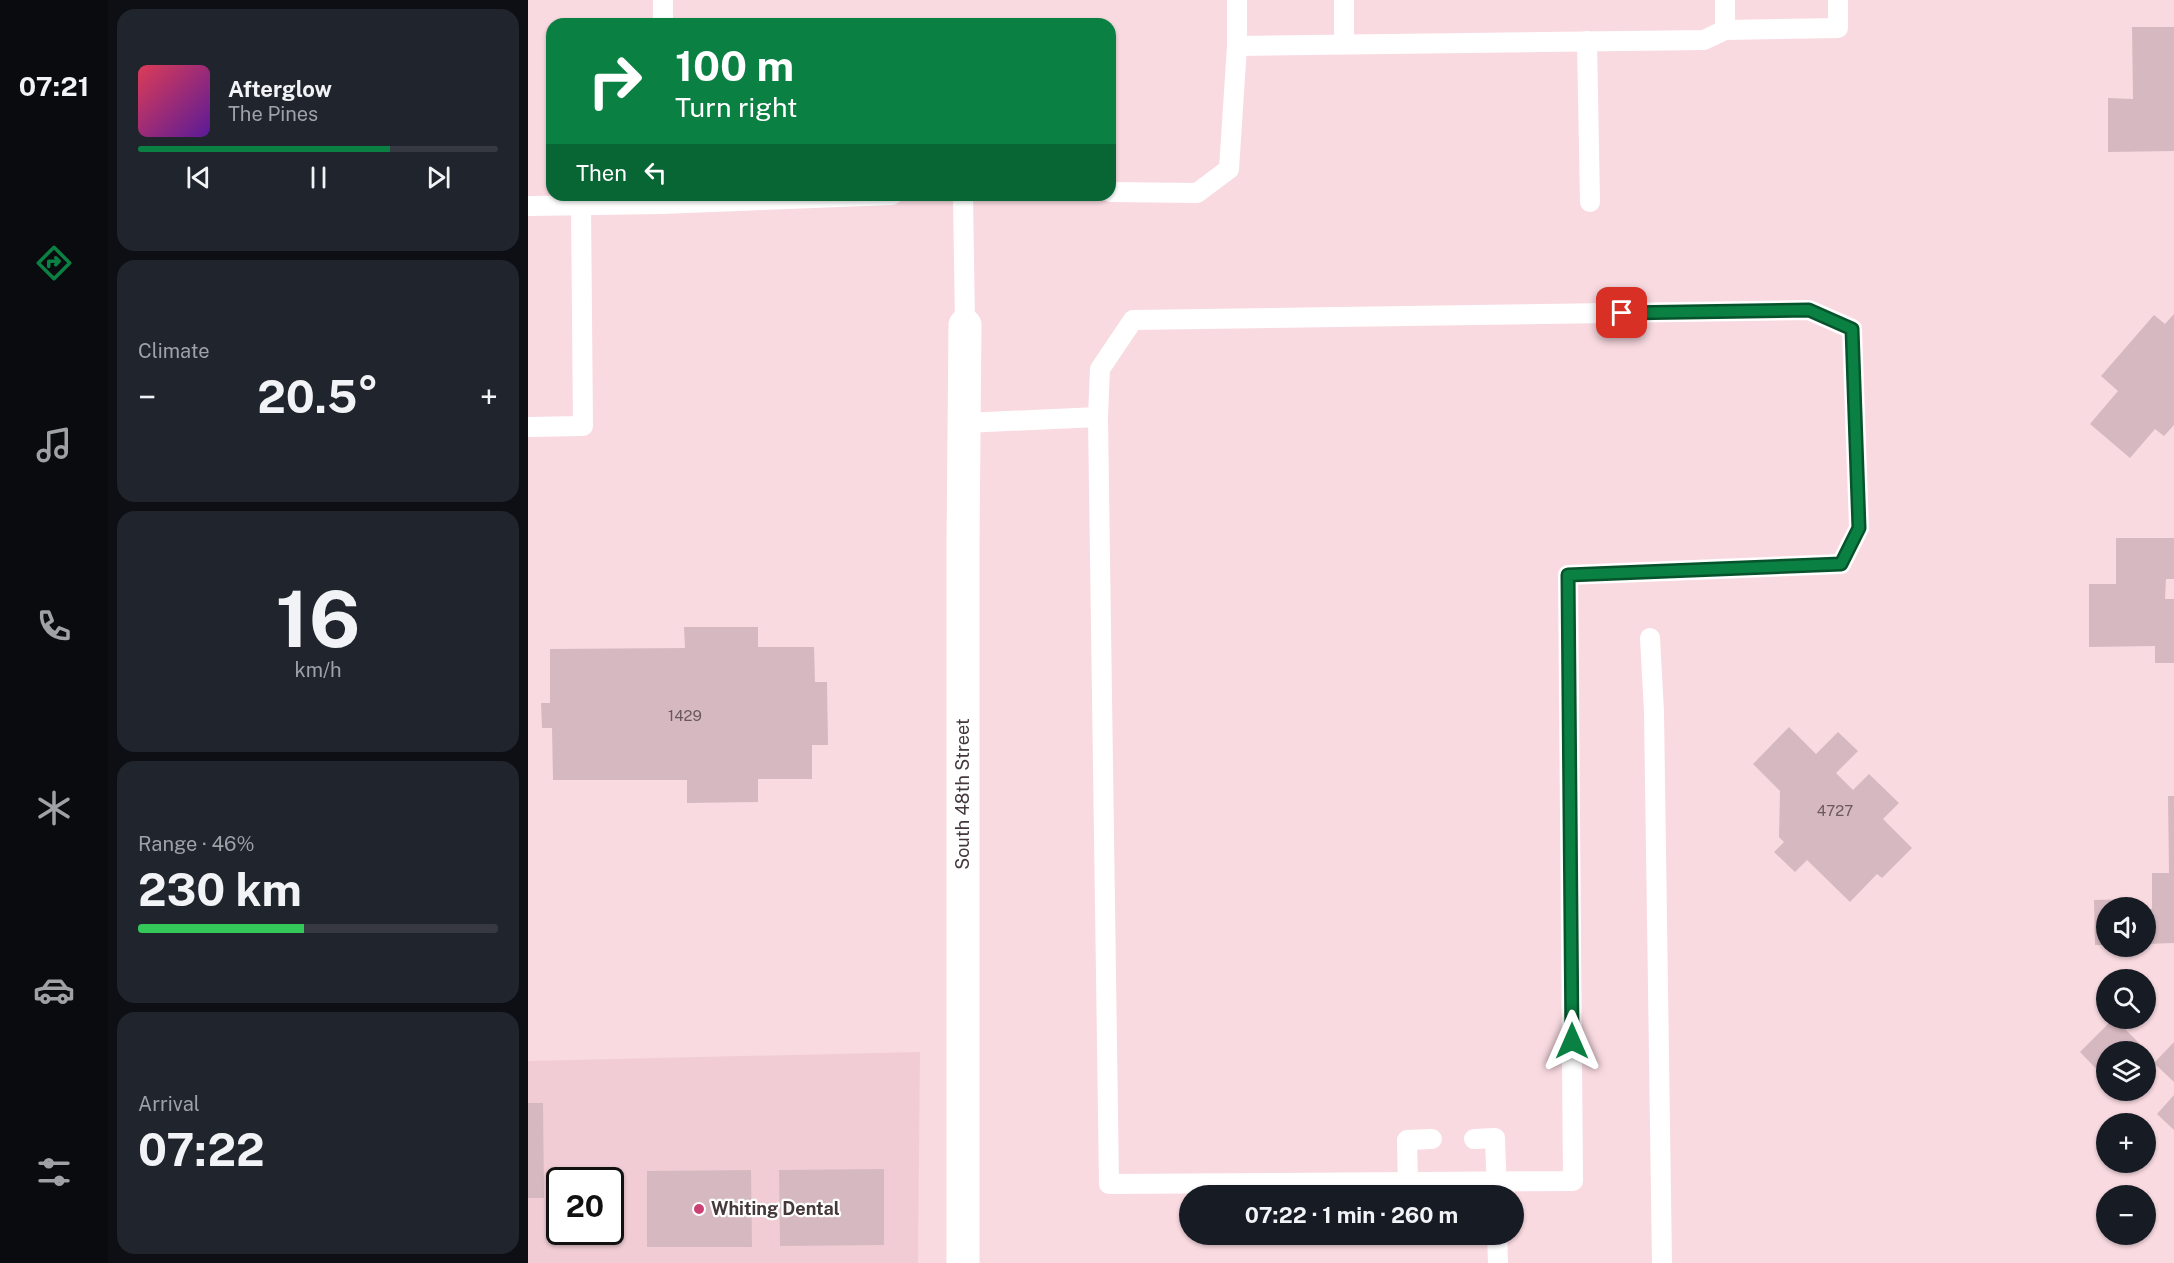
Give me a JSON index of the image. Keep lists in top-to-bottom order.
{
  "streets": {
    "street": ["South 48th Street"]
  },
  "places": ["Whiting Dental"],
  "house_numbers": ["1429", "4727"],
  "page": {
    "tabs": "07:21",
    "turn": ["100 m", "Turn right"],
    "song": ["Afterglow", "The Pines"],
    "then": "Then",
    "tile": [
      "Climate",
      ["16", "km/h"],
      ["Range · 46%", "230 km"],
      ["Arrival", "07:22"]
    ],
    "heat": ["−", "20.5°", "+"],
    "map_buttons": ["+", "−"],
    "limit": "20",
    "trip": "07:22 · 1 min · 260 m"
  }
}
